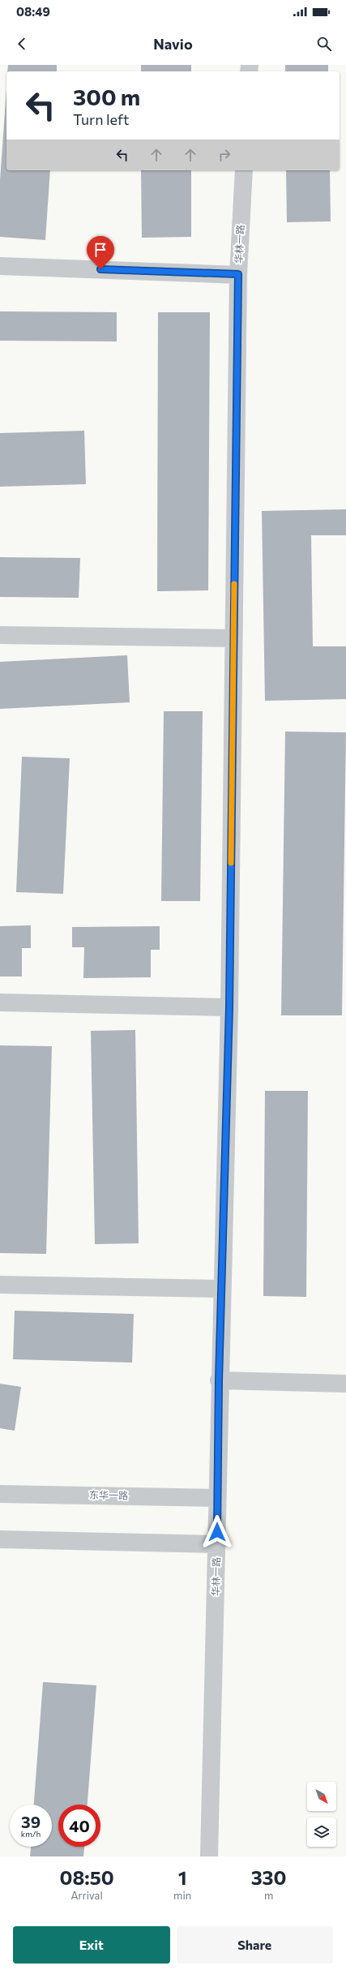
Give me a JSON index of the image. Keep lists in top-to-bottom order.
{
  "streets": {
    "street": ["华林一路", "东华一路"]
  },
  "crossings": [
    ["华林一路", "东华一路"]
  ],
  "north": "bottom right",
  "page": {
    "status": "08:49",
    "header": "Navio",
    "turn": ["300 m", "Turn left"],
    "speed": "39 km/h",
    "limit": "40",
    "eta": [
      "08:50",
      "Arrival",
      "1",
      "min",
      "330",
      "m"
    ],
    "buttons": ["Exit", "Share"]
  }
}
